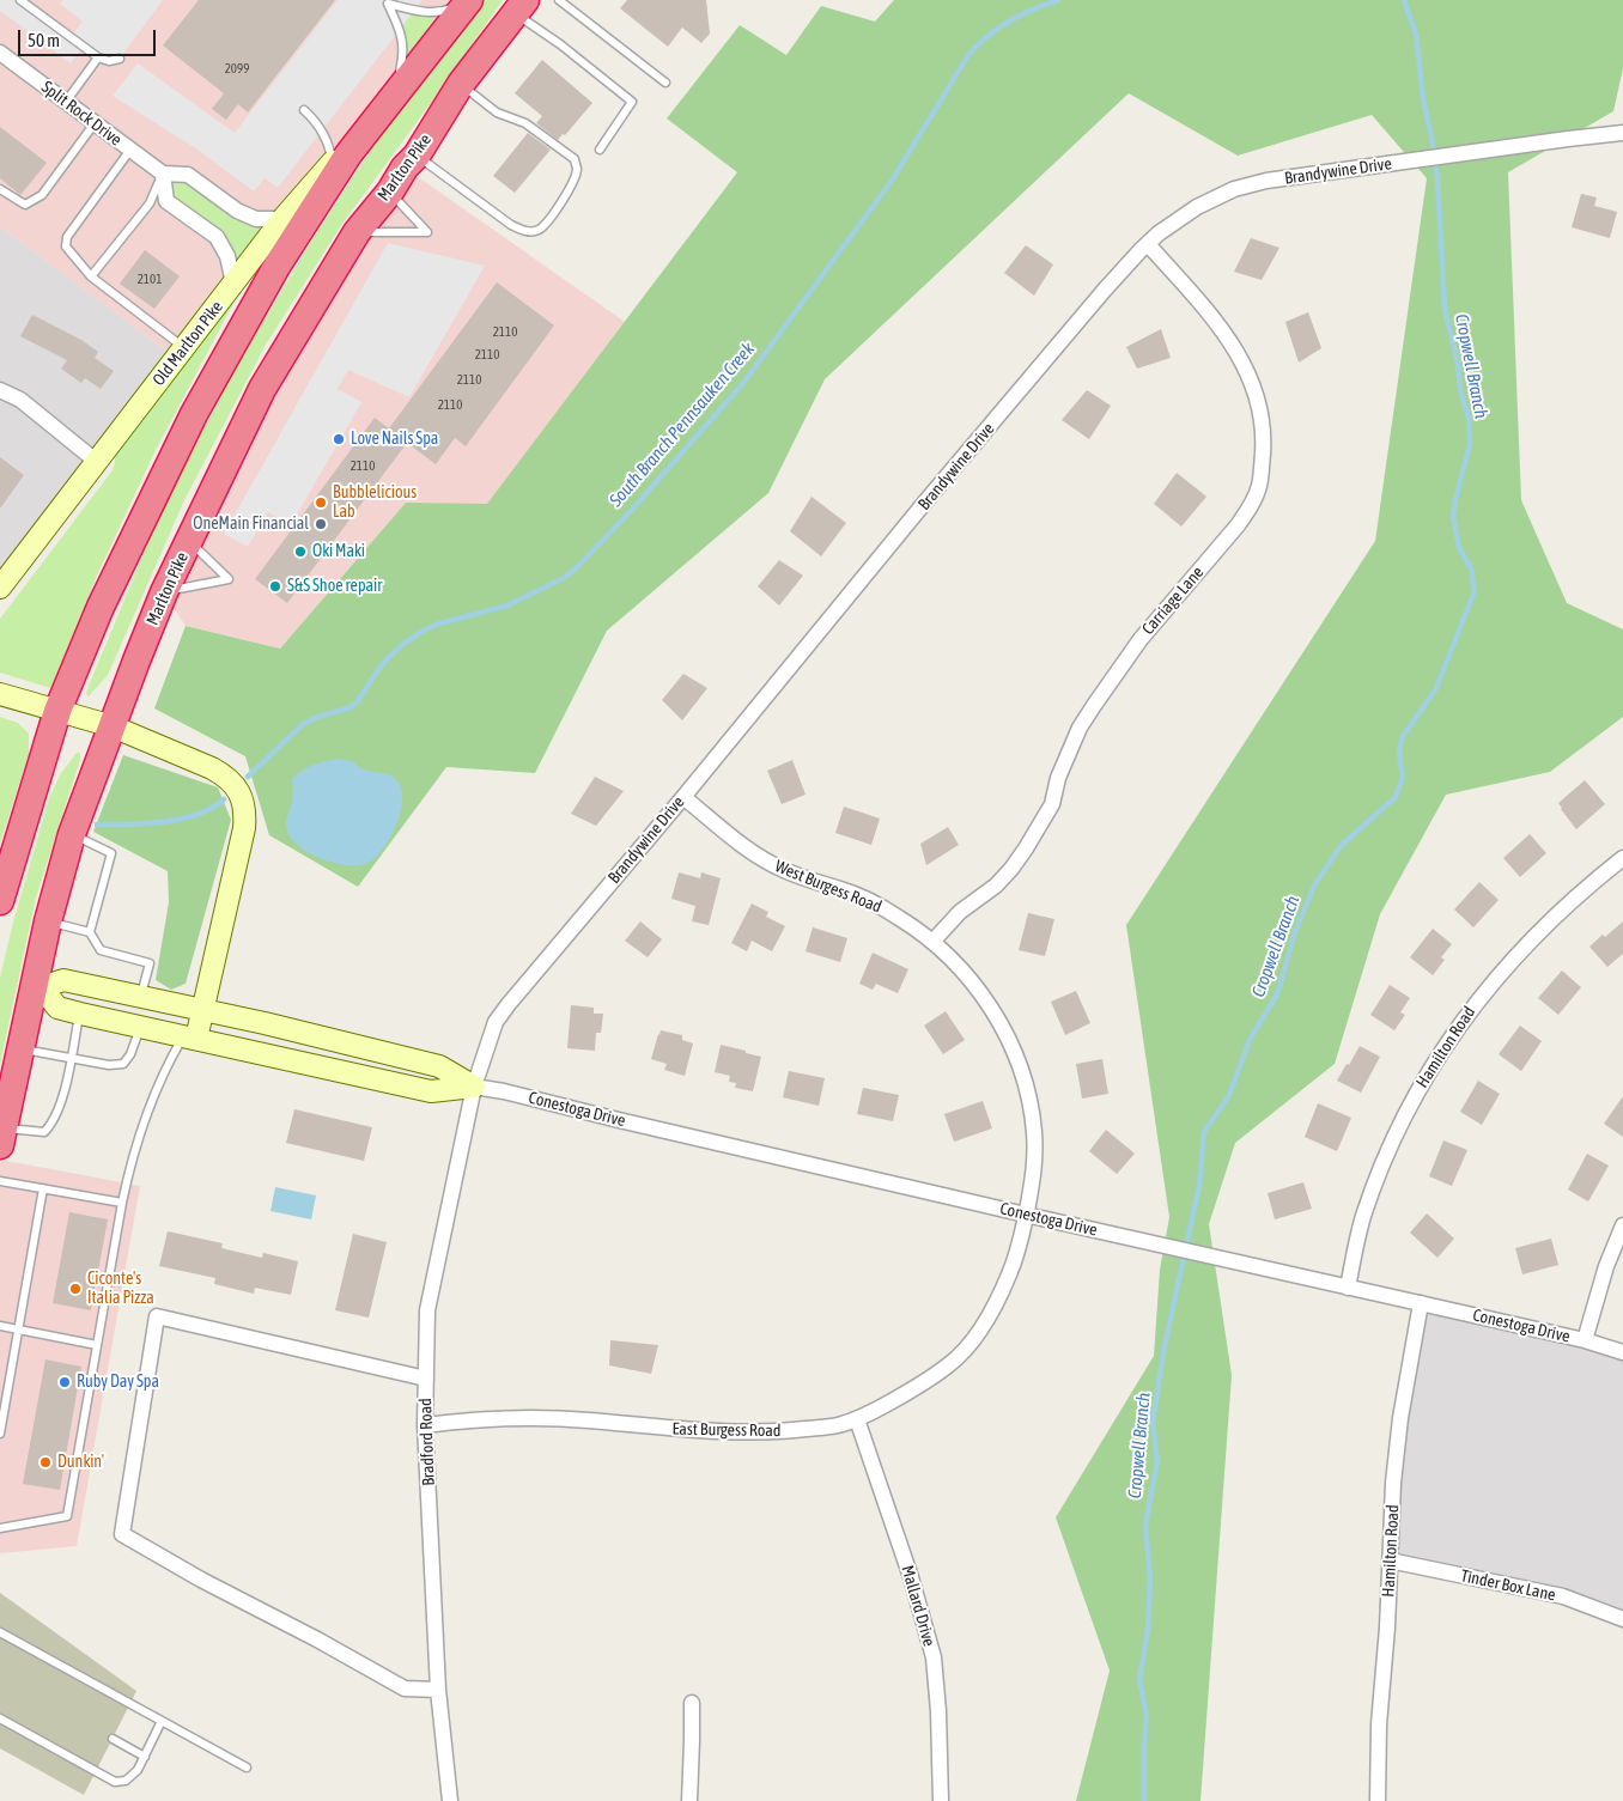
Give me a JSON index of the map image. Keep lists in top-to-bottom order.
{
  "streets": {
    "highway": ["Marlton Pike"],
    "street": [
      "Split Rock Drive",
      "Brandywine Drive",
      "Old Marlton Pike",
      "Carriage Lane",
      "West Burgess Road",
      "Hamilton Road",
      "Conestoga Drive",
      "East Burgess Road",
      "Bradford Road",
      "Tinder Box Lane",
      "Mallard Drive"
    ]
  },
  "crossings": [
    ["Split Rock Drive", "Old Marlton Pike"],
    ["Marlton Pike", "Conestoga Drive"],
    ["Brandywine Drive", "Carriage Lane"],
    ["Brandywine Drive", "West Burgess Road"],
    ["Brandywine Drive", "Conestoga Drive"],
    ["Brandywine Drive", "Bradford Road"],
    ["Carriage Lane", "West Burgess Road"],
    ["West Burgess Road", "Conestoga Drive"],
    ["West Burgess Road", "East Burgess Road"],
    ["Hamilton Road", "Conestoga Drive"],
    ["Hamilton Road", "Tinder Box Lane"],
    ["Conestoga Drive", "East Burgess Road"],
    ["Conestoga Drive", "Bradford Road"],
    ["East Burgess Road", "Bradford Road"],
    ["East Burgess Road", "Mallard Drive"]
  ],
  "water": ["Cropwell Branch", "South Branch Pennsauken Creek"],
  "places": [
    "Love Nails Spa",
    "Bubblelicious Lab",
    "OneMain Financial",
    "Oki Maki",
    "S&S Shoe repair",
    "Ciconte's Italia Pizza",
    "Ruby Day Spa",
    "Dunkin'"
  ],
  "house_numbers": [
    "2099",
    "2101",
    "2110",
    "2110",
    "2110",
    "2110",
    "2110"
  ],
  "scale_bar": "50 m"
}
